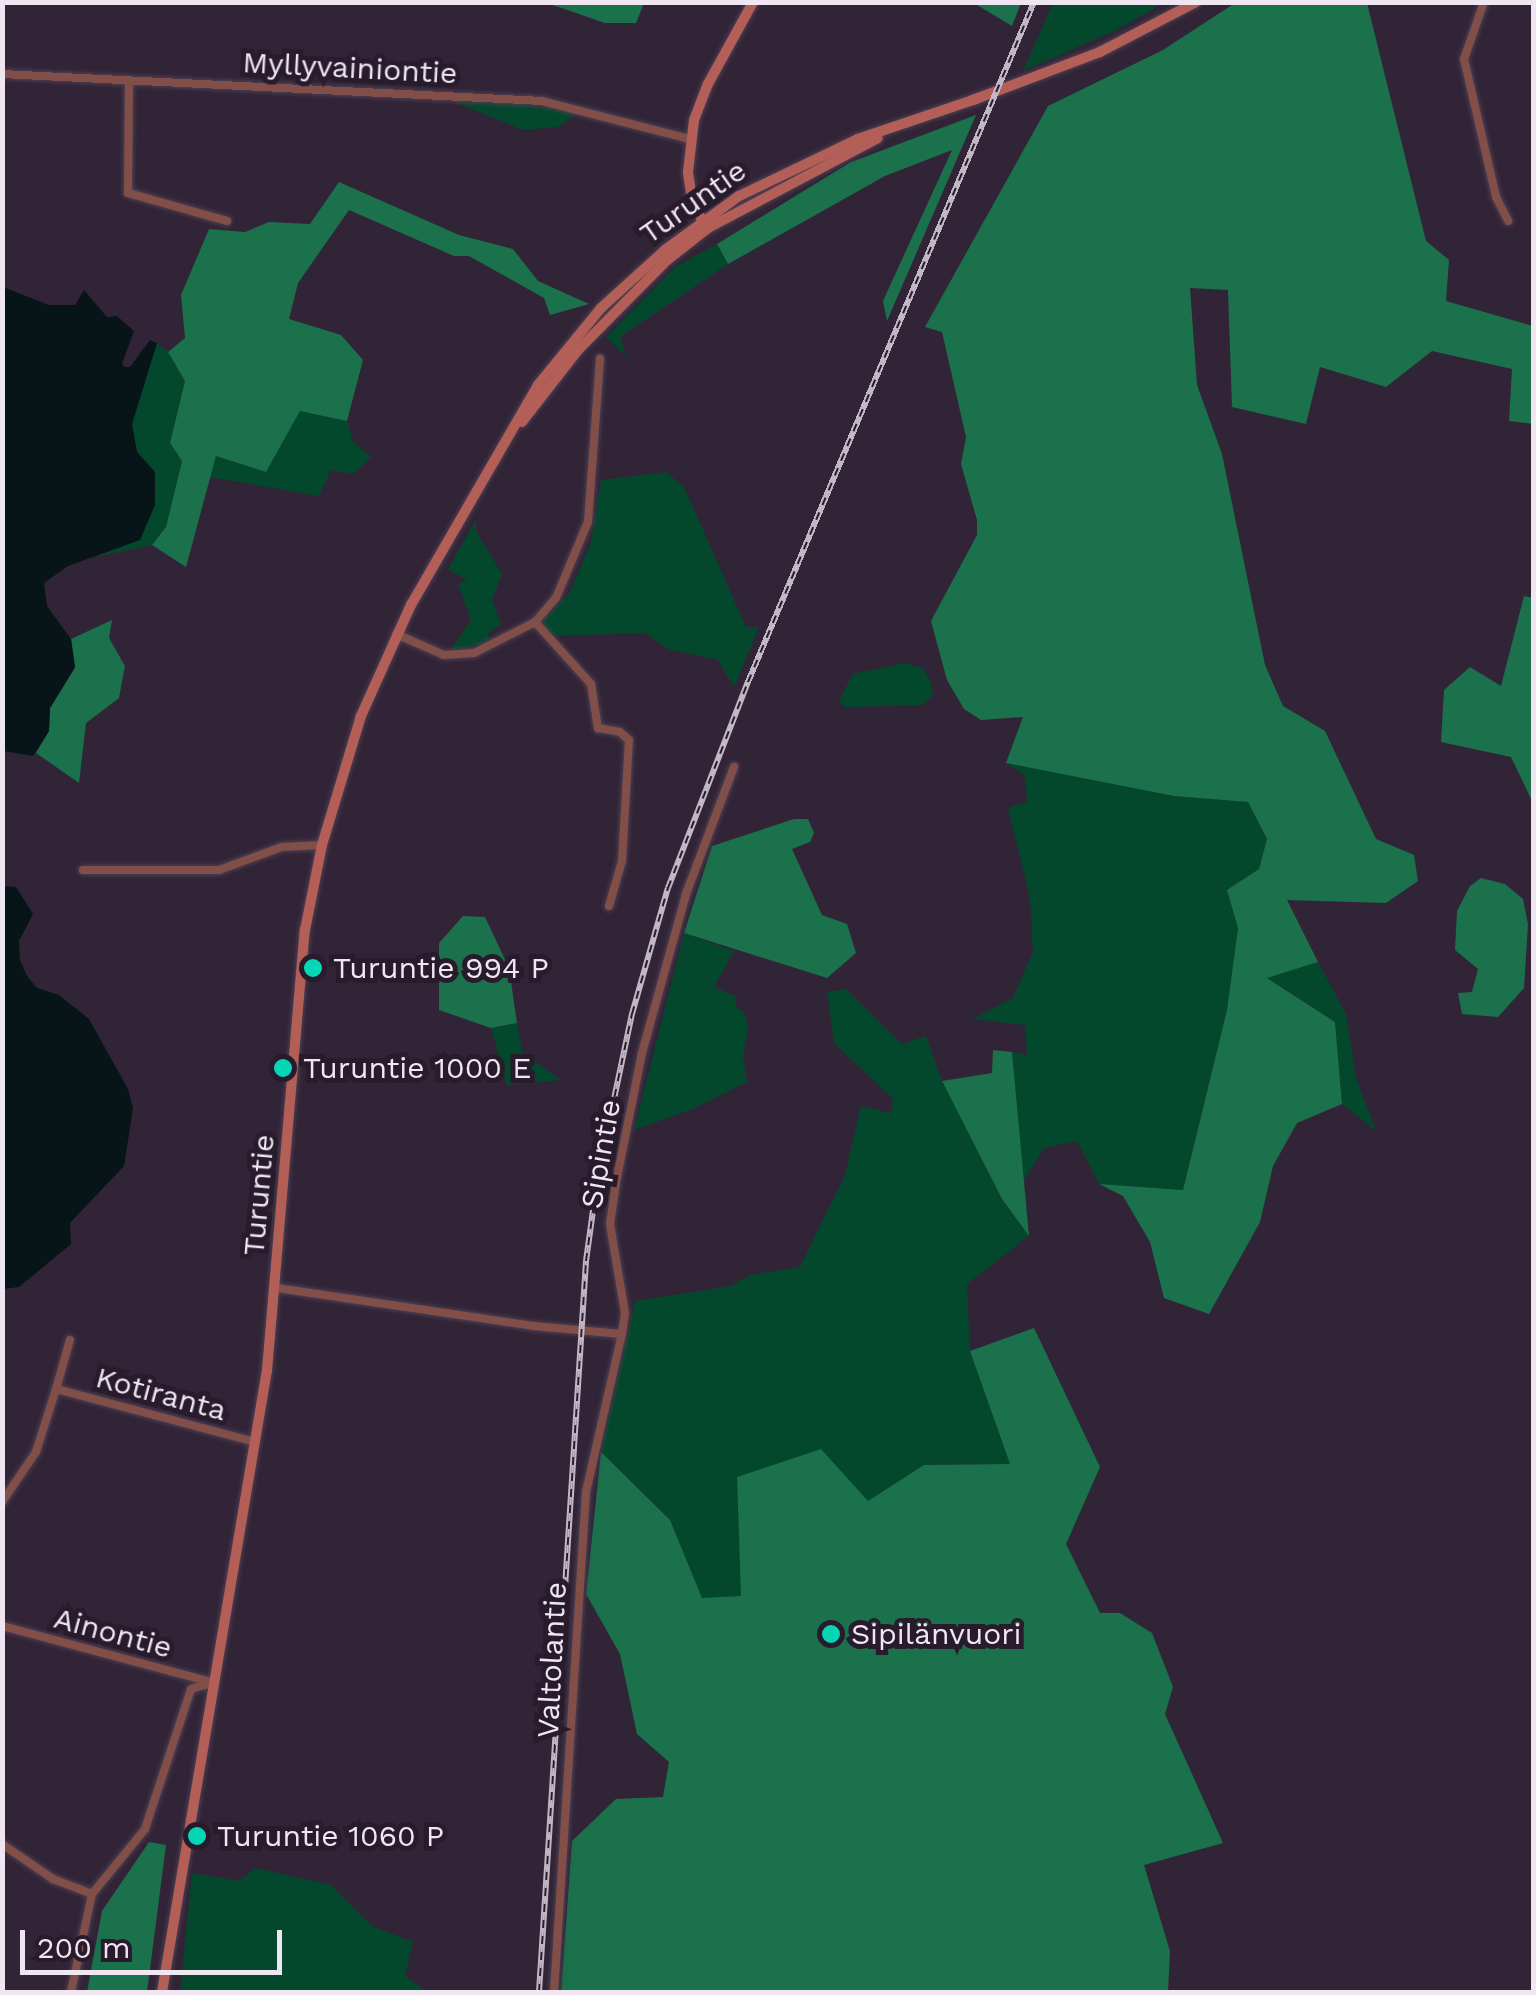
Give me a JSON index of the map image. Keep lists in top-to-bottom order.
{
  "streets": {
    "main road": ["Turuntie"],
    "street": [
      "Myllyvainiontie",
      "Sipintie",
      "Kotiranta",
      "Ainontie",
      "Valtolantie"
    ]
  },
  "crossings": [
    ["Turuntie", "Kotiranta"],
    ["Turuntie", "Ainontie"],
    ["Sipintie", "Valtolantie"]
  ],
  "places": [
    "Turuntie 994 P",
    "Turuntie 1000 E",
    "Sipilänvuori",
    "Turuntie 1060 P"
  ],
  "scale_bar": "200 m"
}
